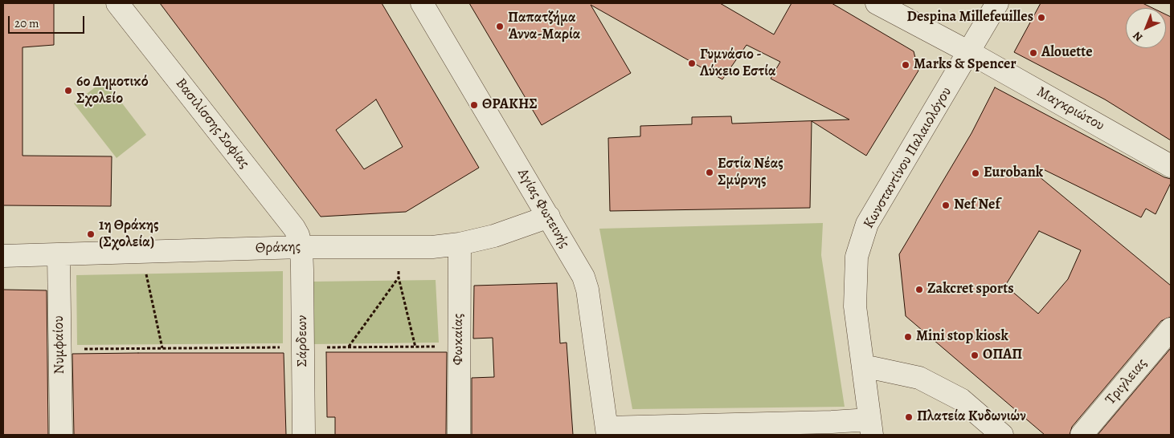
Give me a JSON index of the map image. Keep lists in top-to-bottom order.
{
  "streets": {
    "street": [
      "Μαγκριώτου",
      "Βασιλίσσης Σοφίας",
      "Κωνσταντίνου Παλαιολόγου",
      "Αγίας Φωτεινής",
      "Θράκης",
      "Φωκαίας",
      "Σάρδεων",
      "Νυμφαίου",
      "Τριγλειας"
    ]
  },
  "crossings": [
    ["Μαγκριώτου", "Κωνσταντίνου Παλαιολόγου"],
    ["Βασιλίσσης Σοφίας", "Θράκης"],
    ["Βασιλίσσης Σοφίας", "Σάρδεων"],
    ["Αγίας Φωτεινής", "Θράκης"],
    ["Θράκης", "Φωκαίας"],
    ["Θράκης", "Σάρδεων"],
    ["Θράκης", "Νυμφαίου"]
  ],
  "places": [
    "Despina Millefeuilles",
    "Παπατζήμα Άννα-Μαρία",
    "Alouette",
    "Γυμνάσιο - Λύκειο Εστία",
    "Marks & Spencer",
    "6ο Δημοτικό Σχολείο",
    "ΘΡΑΚΗΣ",
    "Εστία Νέας Σμύρνης",
    "Eurobank",
    "Nef Nef",
    "1η Θράκης (Σχολεία)",
    "Zakcret sports",
    "Mini stop kiosk",
    "ΟΠΑΠ",
    "Πλατεία Κυδωνιών"
  ],
  "scale_bar": "20 m",
  "north": "bottom left"
}
